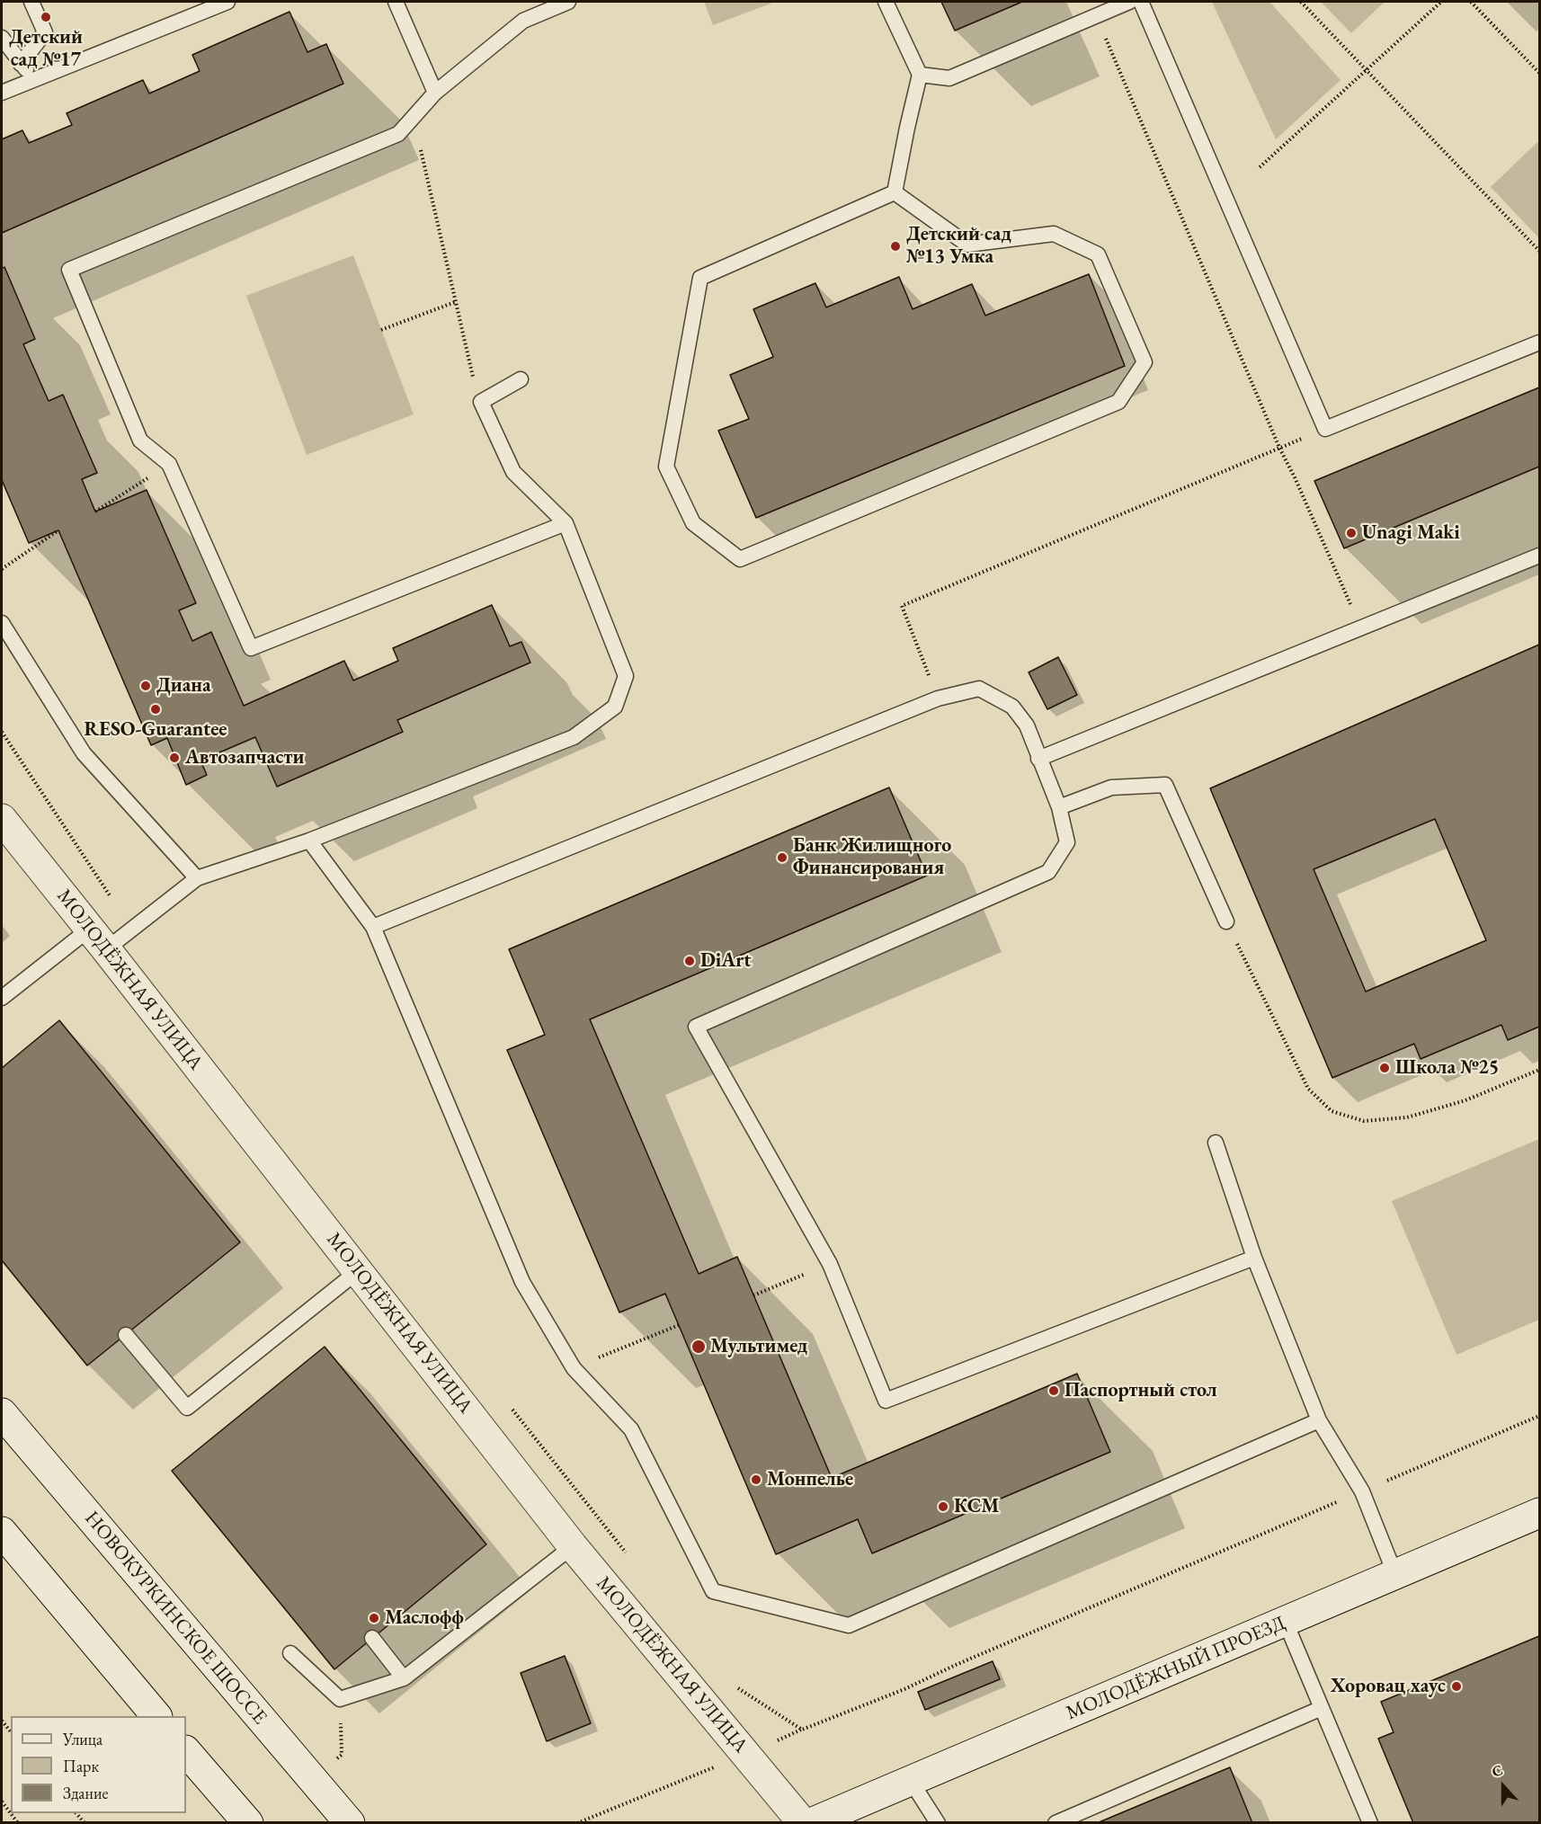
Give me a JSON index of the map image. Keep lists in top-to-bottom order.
{
  "streets": {
    "main road": ["МОЛОДЁЖНАЯ УЛИЦА", "НОВОКУРКИНСКОЕ ШОССЕ", "МОЛОДЁЖНЫЙ ПРОЕЗД"]
  },
  "places": [
    "Детский сад №17",
    "Детский сад №13 Умка",
    "Unagi Maki",
    "Диана",
    "RESO-Guarantee",
    "Автозапчасти",
    "Банк Жилищного Финансирования",
    "DiArt",
    "Школа №25",
    "Мультимед",
    "Паспортный стол",
    "Монпелье",
    "КСМ",
    "Маслофф",
    "Хоровац хаус"
  ],
  "legend": ["Улица", "Парк", "Здание"],
  "north": "top"
}
